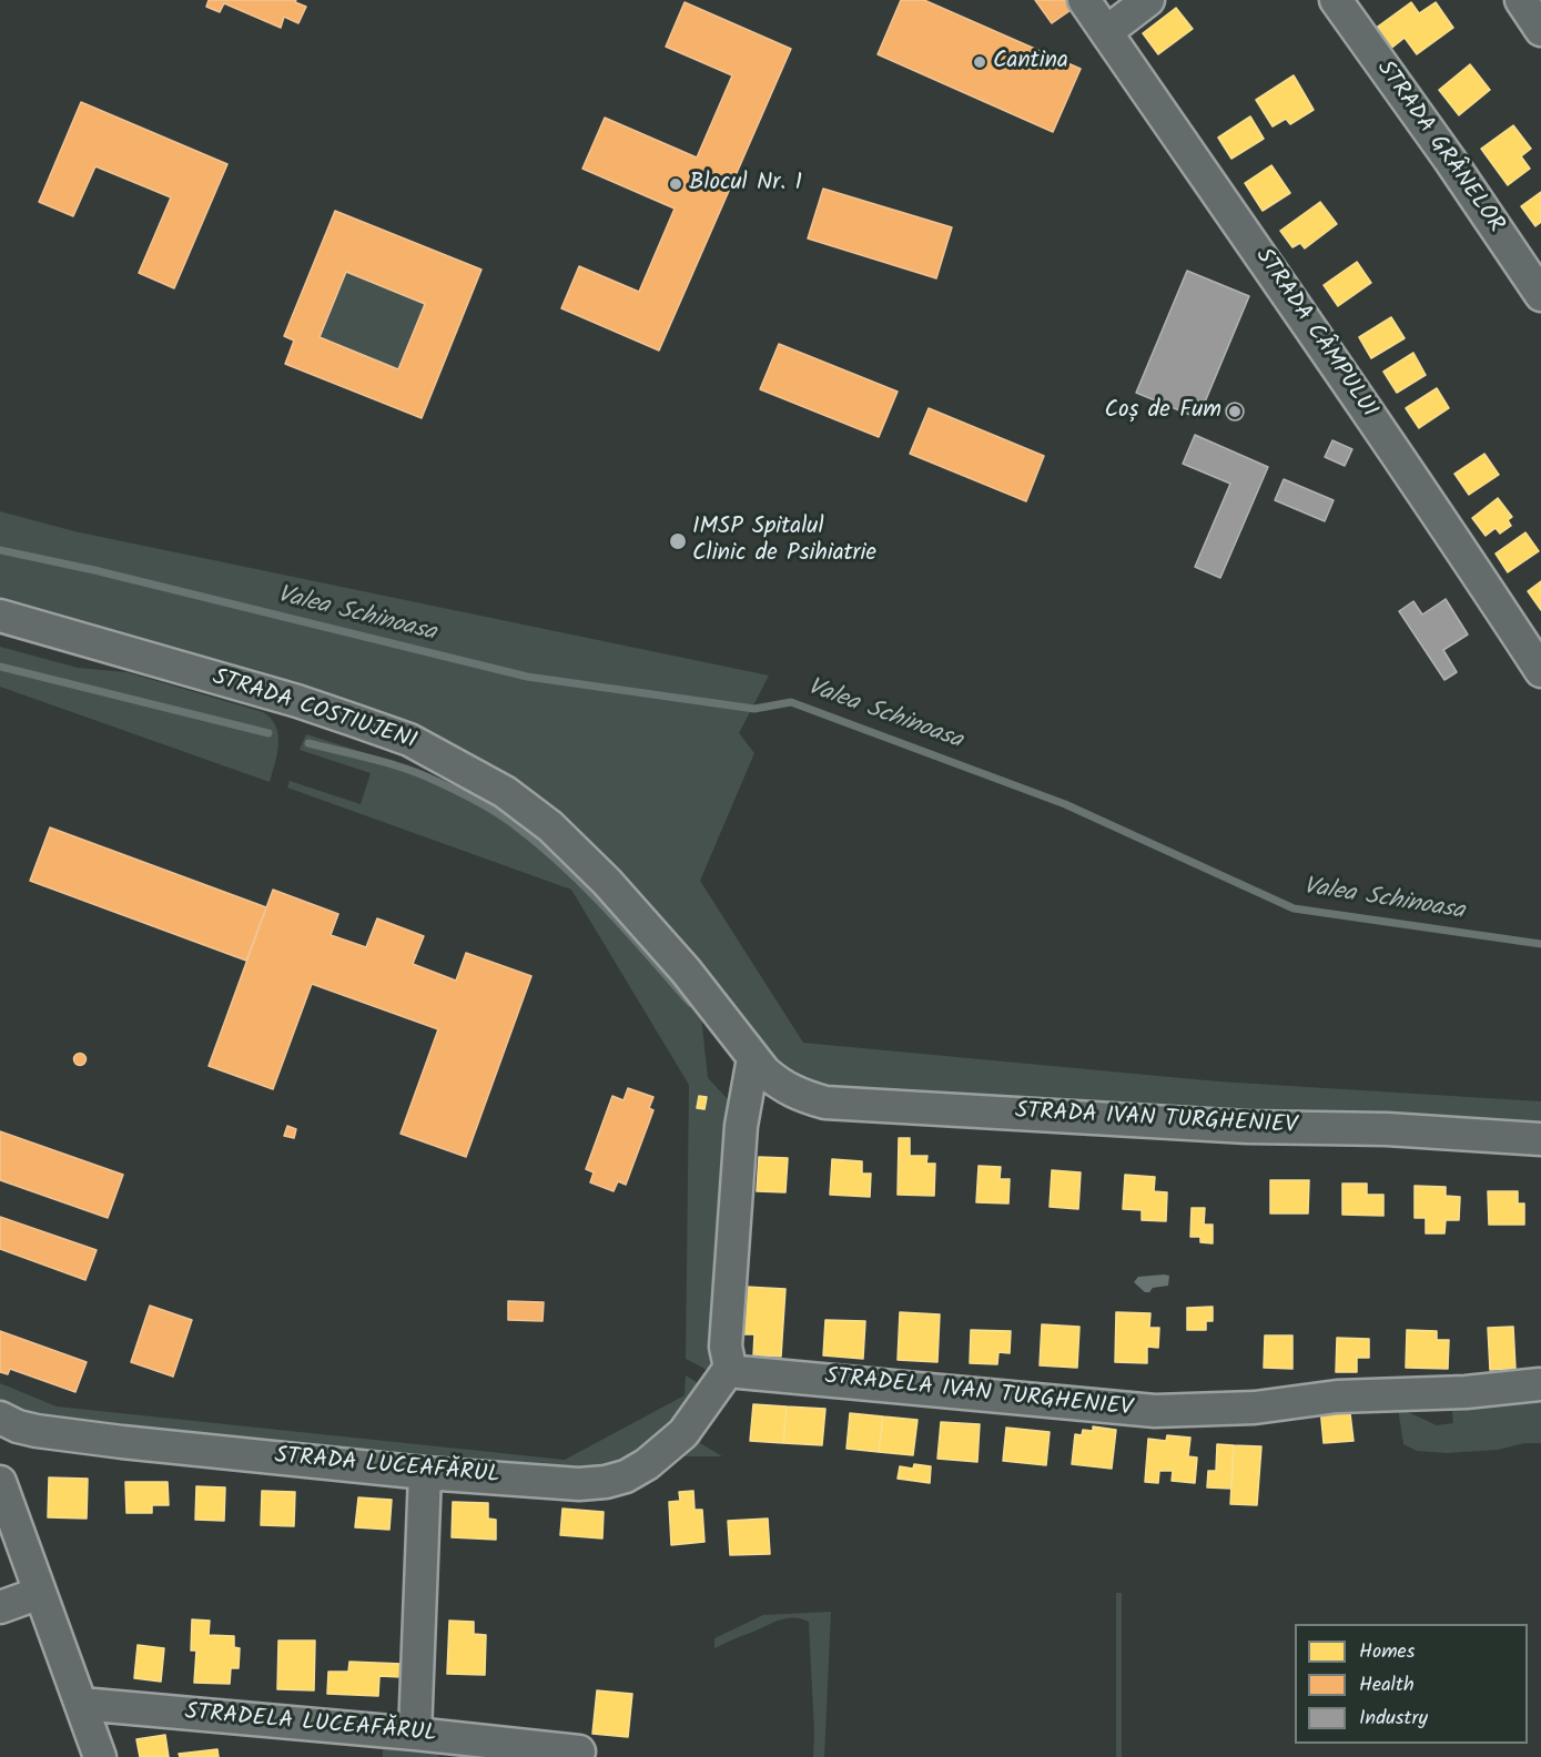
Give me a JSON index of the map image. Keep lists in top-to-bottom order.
{
  "streets": {
    "street": [
      "STRADA GRÂNELOR",
      "STRADA CÂMPULUI",
      "STRADA COSTIUJENI",
      "STRADA IVAN TURGHENIEV",
      "STRADELA IVAN TURGHENIEV",
      "STRADA LUCEAFĂRUL",
      "STRADELA LUCEAFĂRUL"
    ]
  },
  "crossings": [
    ["STRADA COSTIUJENI", "STRADA IVAN TURGHENIEV"],
    ["STRADELA IVAN TURGHENIEV", "STRADA LUCEAFĂRUL"]
  ],
  "water": ["Valea Schinoasa"],
  "places": [
    "Cantina",
    "Blocul Nr. 1",
    "Coș de Fum",
    "IMSP Spitalul Clinic de Psihiatrie"
  ],
  "legend": ["Homes", "Health", "Industry"]
}
